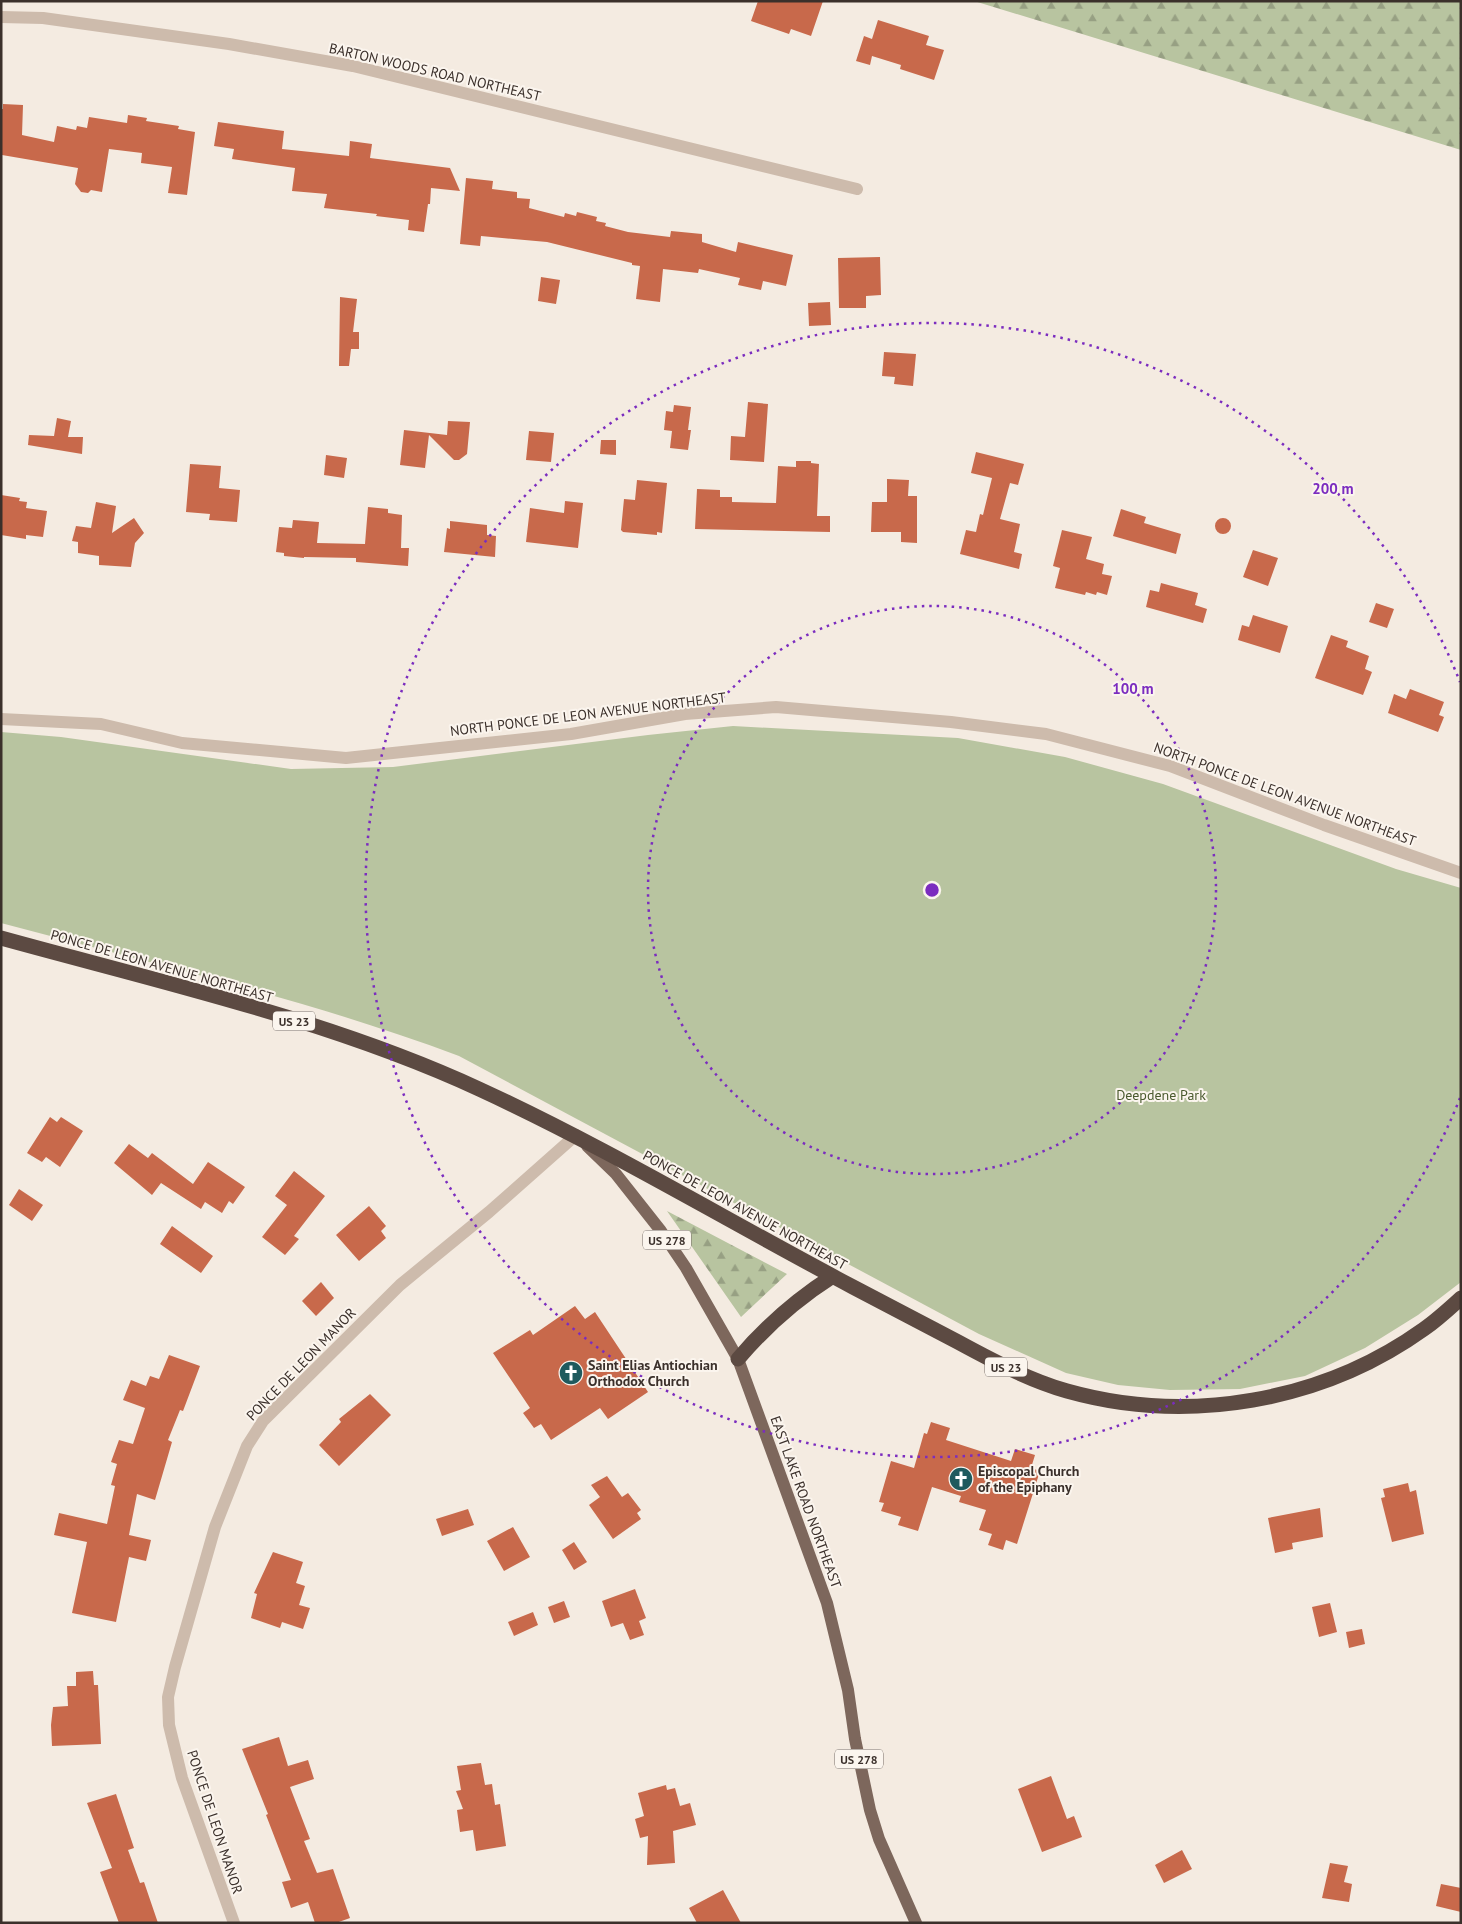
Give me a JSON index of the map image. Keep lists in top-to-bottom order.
{
  "streets": {
    "highway": ["PONCE DE LEON AVENUE NORTHEAST", "US 23"],
    "main road": ["US 278", "EAST LAKE ROAD NORTHEAST"],
    "street": ["BARTON WOODS ROAD NORTHEAST", "NORTH PONCE DE LEON AVENUE NORTHEAST", "PONCE DE LEON MANOR"]
  },
  "crossings": [
    ["PONCE DE LEON AVENUE NORTHEAST", "PONCE DE LEON MANOR"],
    ["PONCE DE LEON AVENUE NORTHEAST", "EAST LAKE ROAD NORTHEAST"],
    ["PONCE DE LEON MANOR", "EAST LAKE ROAD NORTHEAST"]
  ],
  "parks": ["Deepdene Park"],
  "places": {
    "church": ["Saint Elias Antiochian Orthodox Church", "Episcopal Church of the Epiphany"]
  },
  "rings": ["200 m", "100 m"]
}
